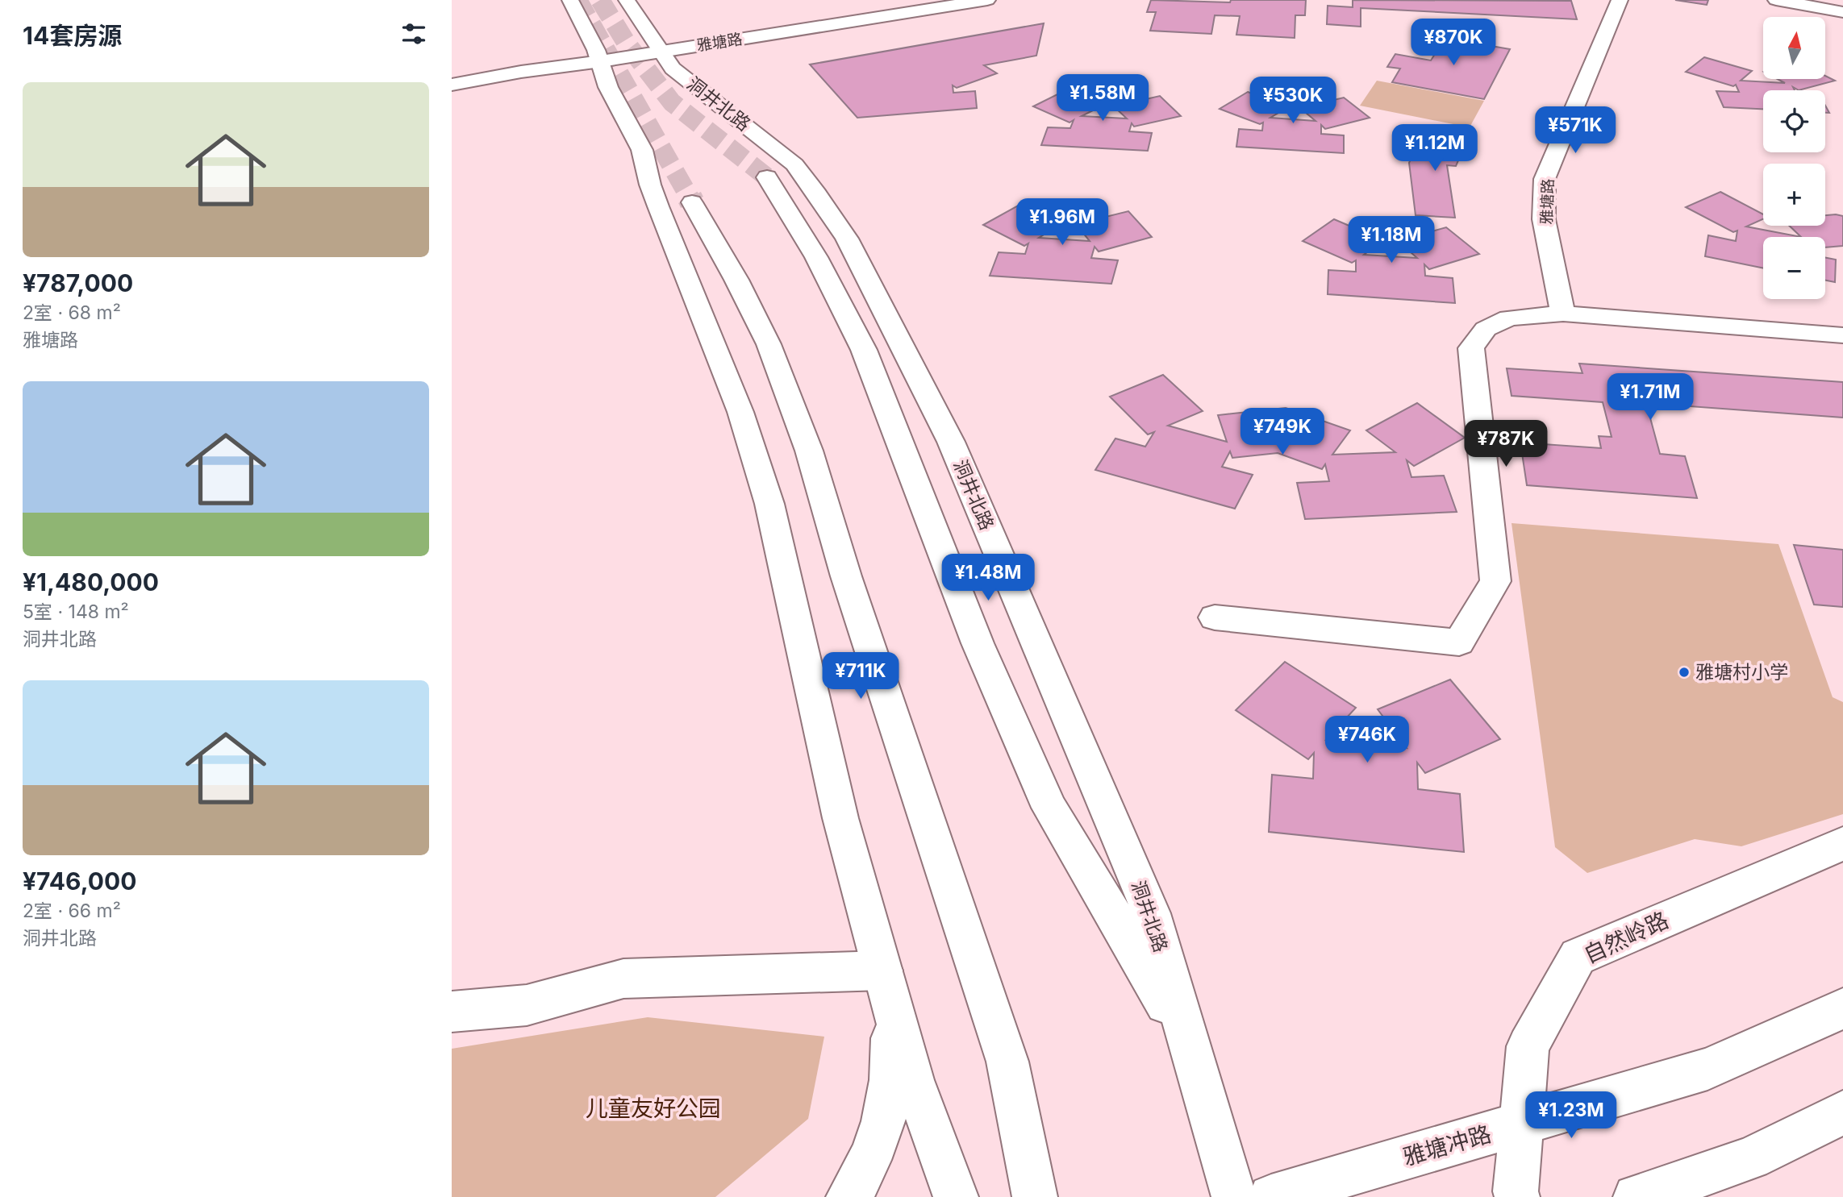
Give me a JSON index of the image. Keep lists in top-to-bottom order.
{
  "streets": {
    "main road": [
      "雅塘路",
      "洞井北路",
      "自然岭路",
      "雅塘冲路"
    ]
  },
  "crossings": [
    ["雅塘路", "洞井北路"],
    ["自然岭路", "雅塘冲路"]
  ],
  "parks": ["儿童友好公园"],
  "places": ["雅塘村小学"],
  "north": "top",
  "page": {
    "heading": "14套房源",
    "map_buttons": ["+", "−"],
    "price": [
      "¥870K",
      "¥1.58M",
      "¥530K",
      "¥571K",
      "¥1.12M",
      "¥1.96M",
      "¥1.18M",
      "¥1.71M",
      "¥749K",
      "¥787K",
      "¥1.48M",
      "¥711K",
      "¥746K",
      "¥1.23M"
    ],
    "list": [
      {
        "name": "¥787,000",
        "note": "2室 · 68 m² · 雅塘路"
      },
      {
        "name": "¥1,480,000",
        "note": "5室 · 148 m² · 洞井北路"
      },
      {
        "name": "¥746,000",
        "note": "2室 · 66 m² · 洞井北路"
      }
    ]
  }
}
